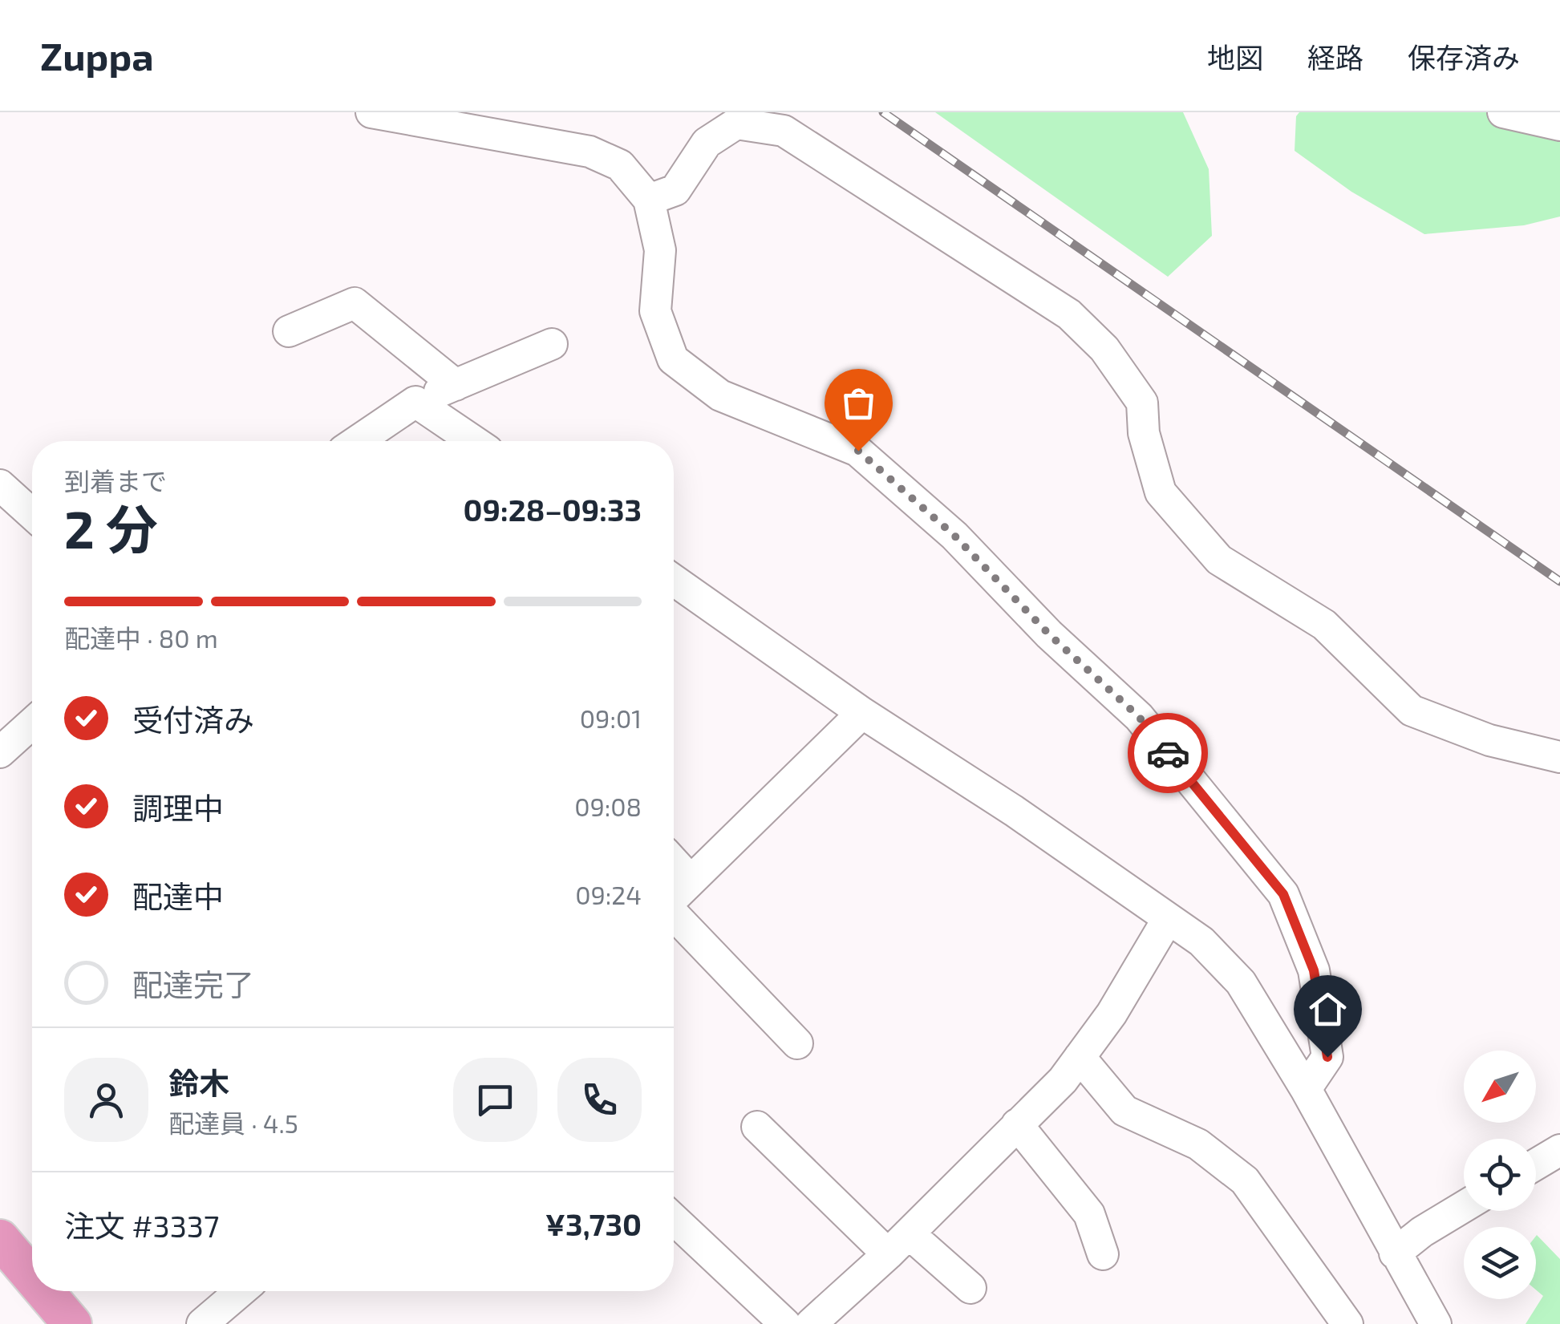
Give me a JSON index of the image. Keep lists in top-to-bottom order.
{
  "north": "bottom left",
  "page": {
    "header": "Zuppa",
    "nav": ["地図", "経路", "保存済み"],
    "heading": ["2 分", "到着まで", "09:28–09:33"],
    "panel": [
      "鈴木",
      "配達員 · 4.5",
      "注文 #3337",
      "¥3,730"
    ],
    "bar": "配達中 · 80 m",
    "list": [
      ["受付済み", "09:01"],
      ["調理中", "09:08"],
      ["配達中", "09:24"],
      "配達完了"
    ]
  }
}
